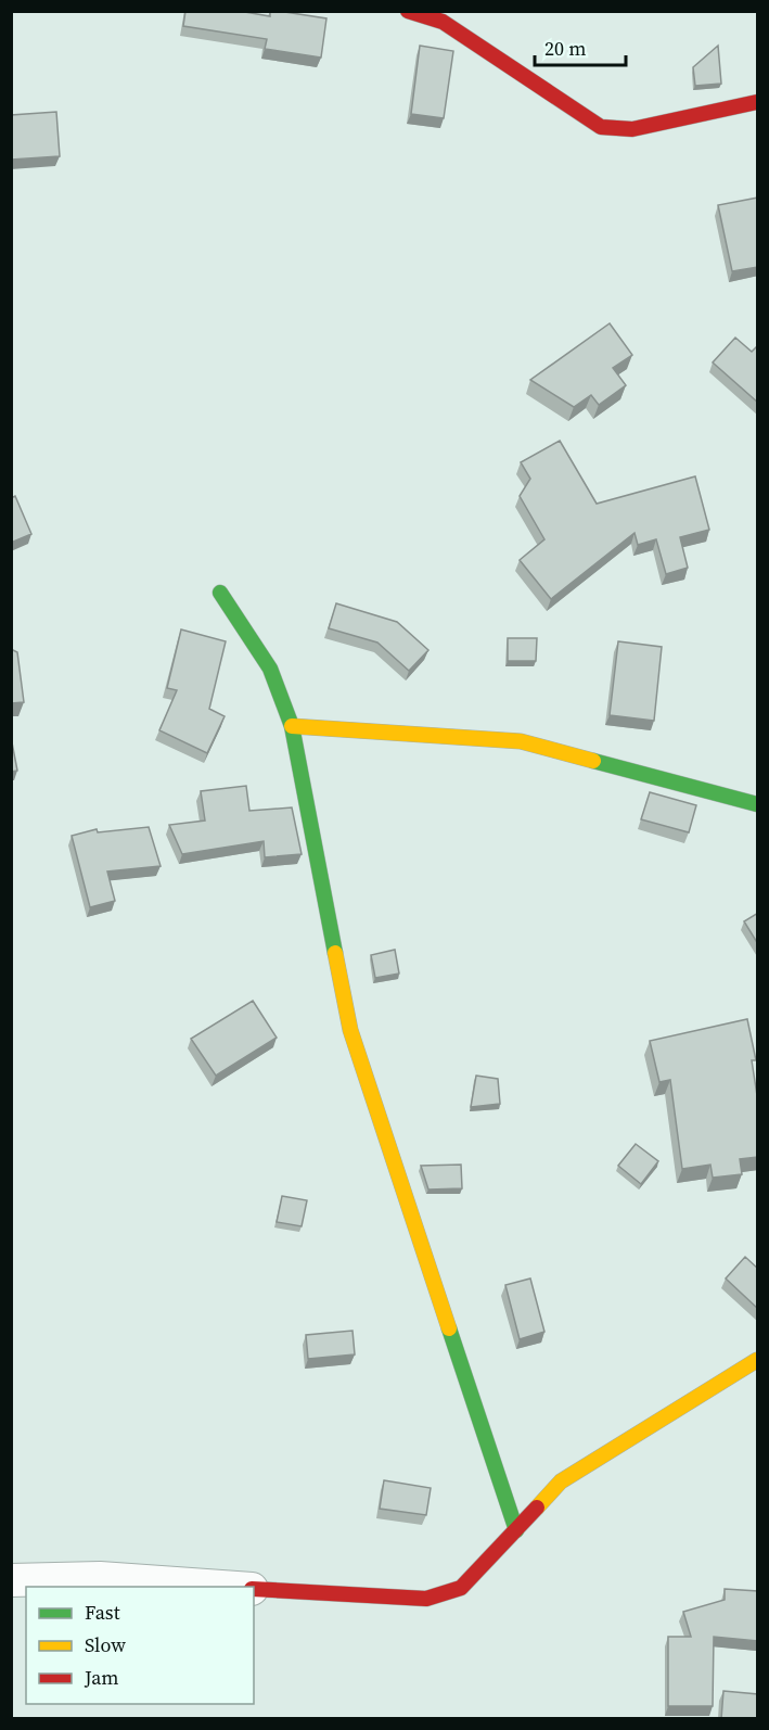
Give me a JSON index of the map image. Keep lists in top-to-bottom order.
{
  "legend": ["Fast", "Slow", "Jam"],
  "scale_bar": "20 m"
}
